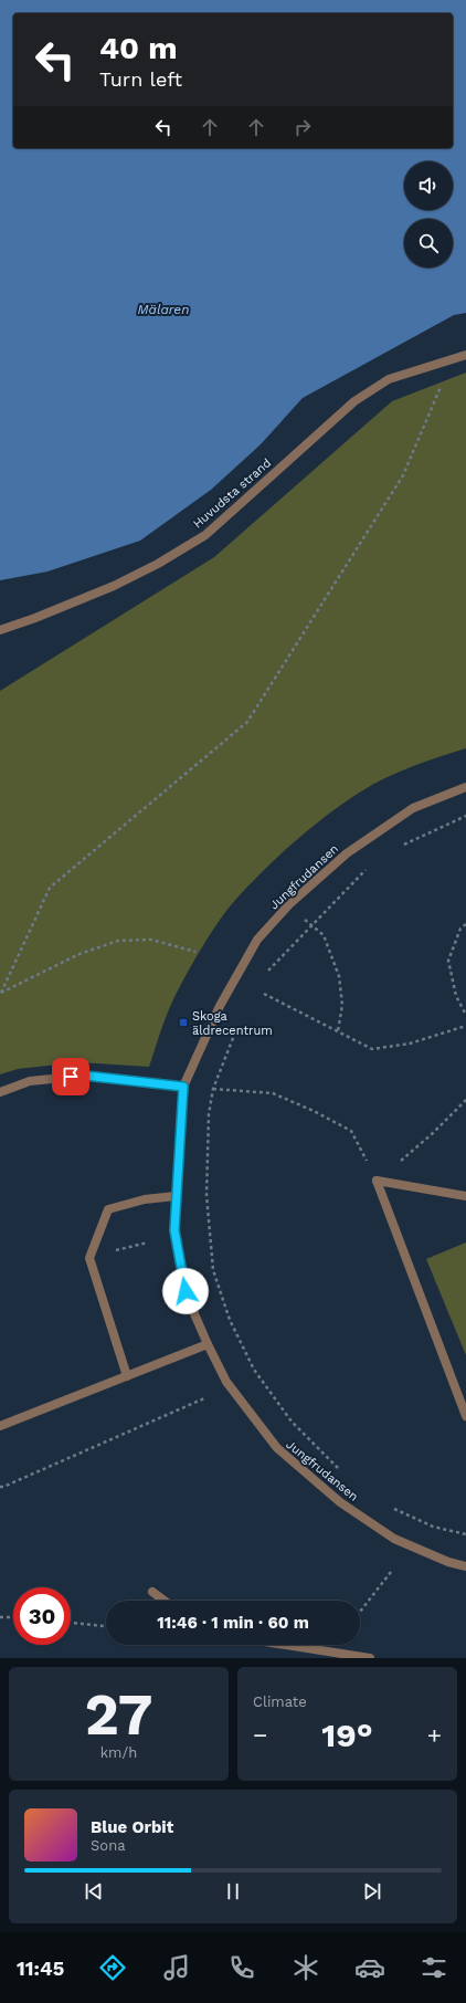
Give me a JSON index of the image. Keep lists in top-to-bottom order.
{
  "streets": {
    "street": ["Huvudsta strand", "Jungfrudansen"]
  },
  "water": ["Mälaren"],
  "places": {
    "transit": ["Skoga äldrecentrum"]
  },
  "page": {
    "turn": ["40 m", "Turn left"],
    "limit": "30",
    "trip": "11:46 · 1 min · 60 m",
    "tile": [
      ["27", "km/h"],
      "Climate"
    ],
    "heat": ["−", "19°", "+"],
    "song": ["Blue Orbit", "Sona"],
    "tabs": "11:45"
  }
}
